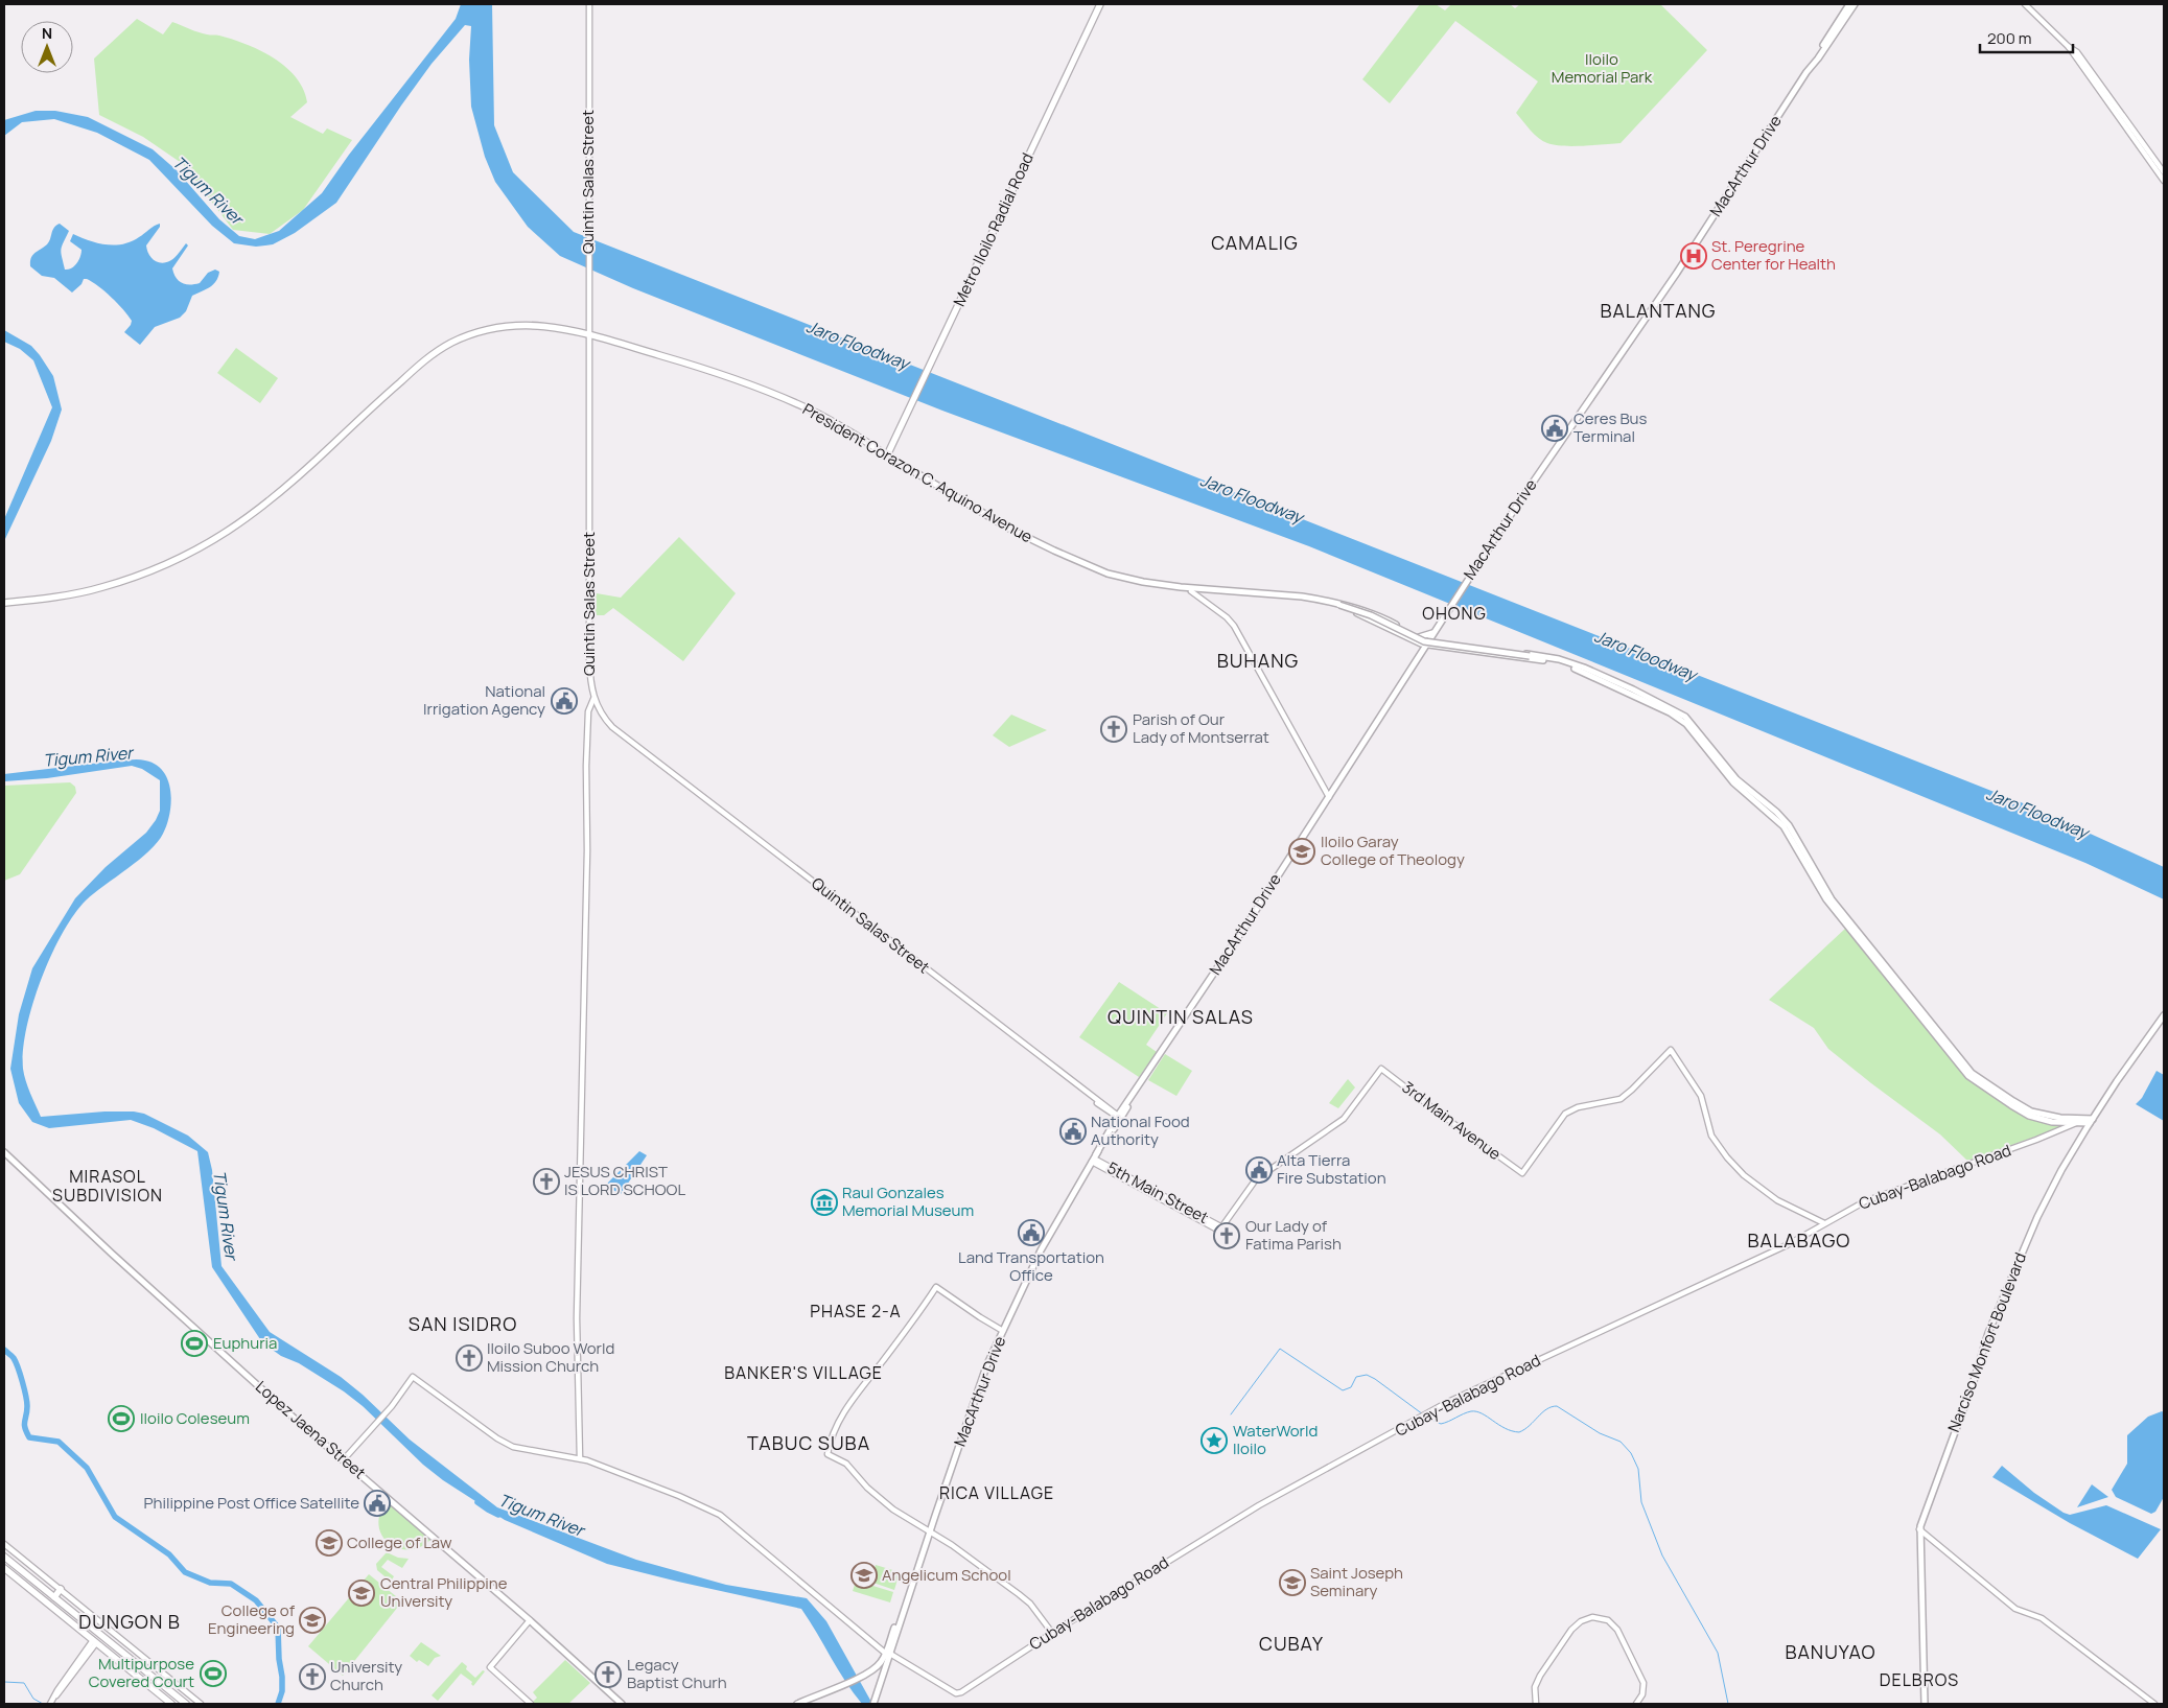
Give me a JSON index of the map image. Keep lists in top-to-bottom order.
{
  "streets": {
    "highway": ["Metro Iloilo Radial Road", "President Corazon C. Aquino Avenue"],
    "main road": ["MacArthur Drive", "Narciso Monfort Boulevard", "Lopez Jaena Street"],
    "street": [
      "Quintin Salas Street",
      "3rd Main Avenue",
      "Cubay-Balabago Road",
      "5th Main Street"
    ]
  },
  "crossings": [
    ["MacArthur Drive", "Quintin Salas Street"],
    ["MacArthur Drive", "President Corazon C. Aquino Avenue"],
    ["MacArthur Drive", "Cubay-Balabago Road"],
    ["MacArthur Drive", "5th Main Street"],
    ["Quintin Salas Street", "President Corazon C. Aquino Avenue"],
    ["Metro Iloilo Radial Road", "President Corazon C. Aquino Avenue"],
    ["President Corazon C. Aquino Avenue", "Cubay-Balabago Road"],
    ["President Corazon C. Aquino Avenue", "Narciso Monfort Boulevard"],
    ["3rd Main Avenue", "Cubay-Balabago Road"],
    ["3rd Main Avenue", "5th Main Street"]
  ],
  "districts": [
    "CAMALIG",
    "BALANTANG",
    "OHONG",
    "BUHANG",
    "QUINTIN SALAS",
    "MIRASOL SUBDIVISION",
    "BALABAGO",
    "PHASE 2-A",
    "SAN ISIDRO",
    "BANKER'S VILLAGE",
    "TABUC SUBA",
    "RICA VILLAGE",
    "DUNGON B",
    "CUBAY",
    "BANUYAO",
    "DELBROS"
  ],
  "water": ["Tigum River", "Jaro Floodway"],
  "parks": ["Iloilo Memorial Park"],
  "places": {
    "hospital": ["St. Peregrine Center for Health"],
    "public building": [
      "Ceres Bus Terminal",
      "National Irrigation Agency",
      "National Food Authority",
      "Alta Tierra Fire Substation",
      "Land Transportation Office",
      "Philippine Post Office Satellite"
    ],
    "church": [
      "Parish of Our Lady of Montserrat",
      "JESUS CHRIST IS LORD SCHOOL",
      "Our Lady of Fatima Parish",
      "Iloilo Suboo World Mission Church",
      "Legacy Baptist Churh",
      "University Church"
    ],
    "school or university": [
      "Iloilo Garay College of Theology",
      "College of Law",
      "Angelicum School",
      "Saint Joseph Seminary",
      "Central Philippine University",
      "College of Engineering"
    ],
    "museum": ["Raul Gonzales Memorial Museum"],
    "sports": ["Euphuria", "Iloilo Coleseum", "Multipurpose Covered Court"],
    "place": ["WaterWorld Iloilo"]
  },
  "scale_bar": "200 m",
  "north": "top"
}
